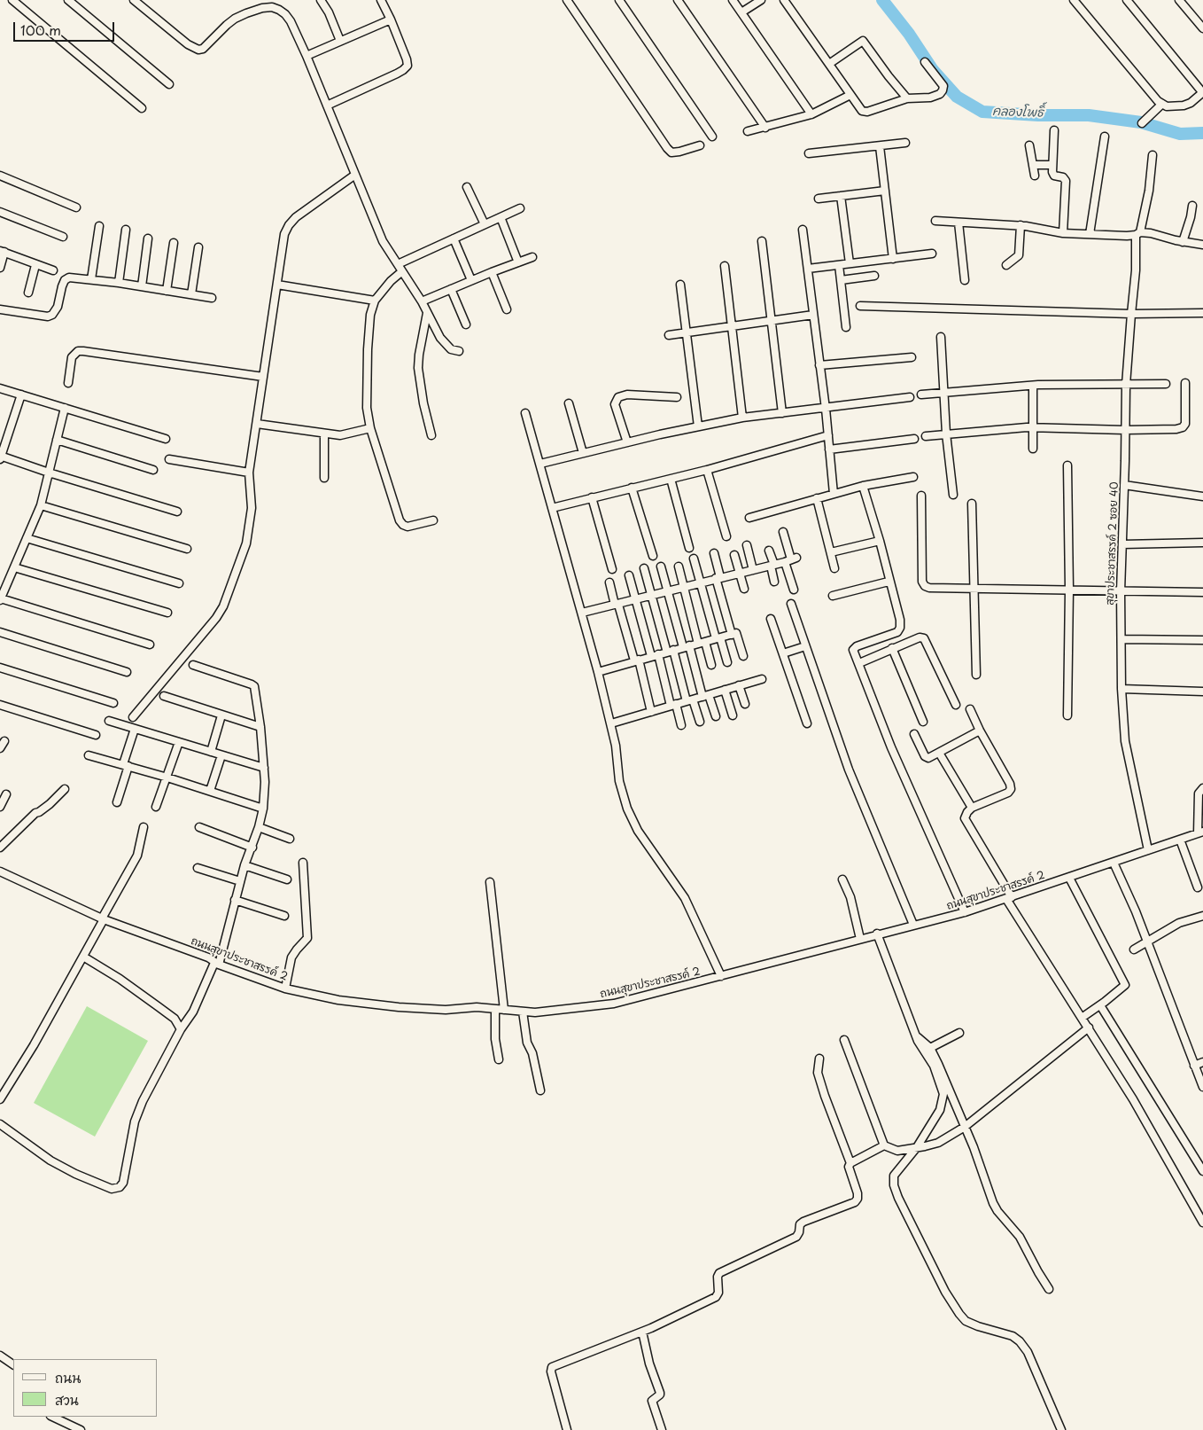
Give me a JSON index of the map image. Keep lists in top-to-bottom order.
{
  "streets": {
    "street": ["สุขาประชาสรรค์ 2 ซอย 40", "ถนนสุขาประชาสรรค์ 2"]
  },
  "crossings": [
    ["สุขาประชาสรรค์ 2 ซอย 40", "ถนนสุขาประชาสรรค์ 2"]
  ],
  "water": ["คลองโพธิ์"],
  "legend": ["ถนน", "สวน"],
  "scale_bar": "100 m"
}
